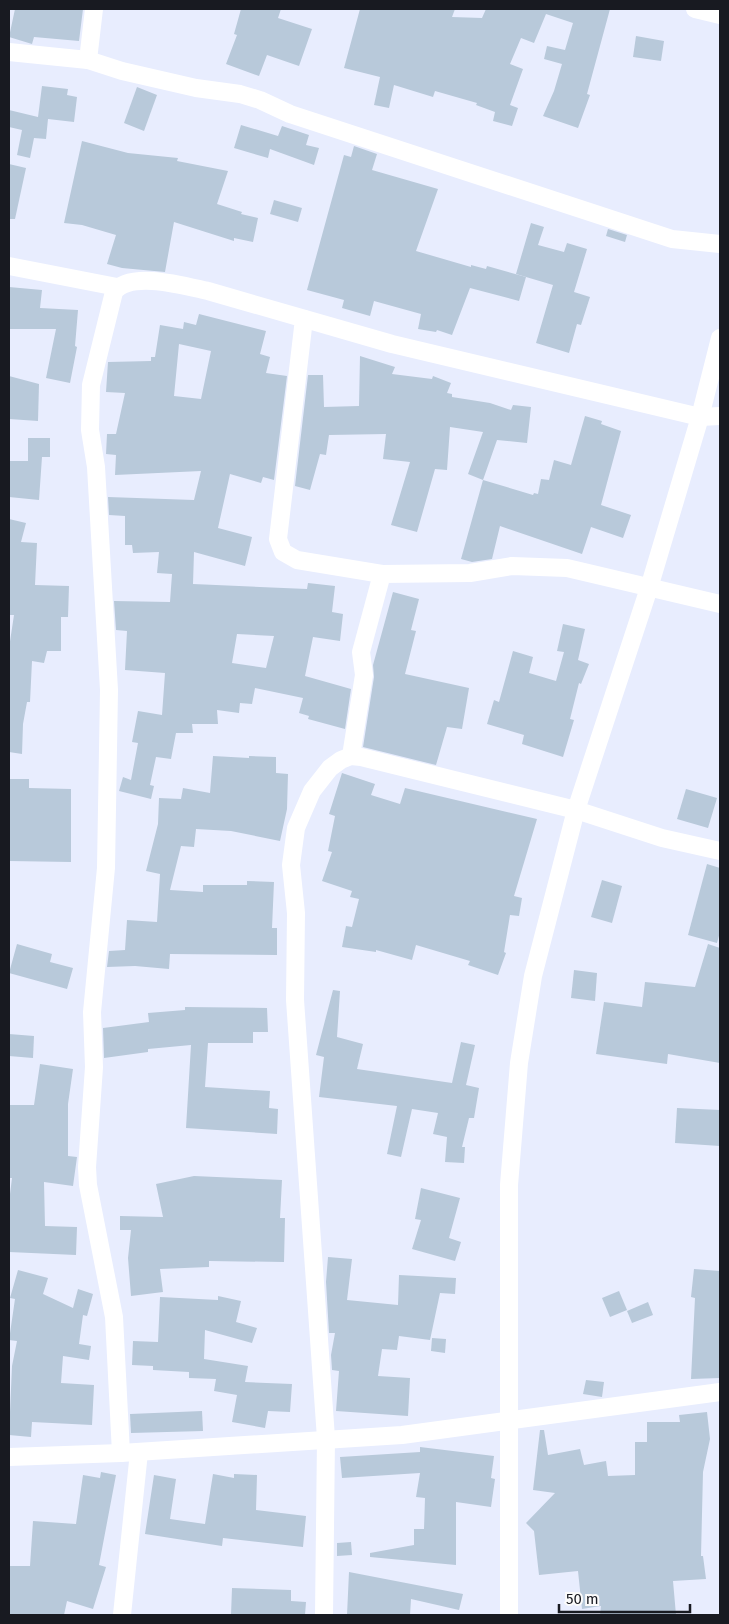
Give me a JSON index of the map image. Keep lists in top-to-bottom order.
{
  "scale_bar": "50 m"
}
